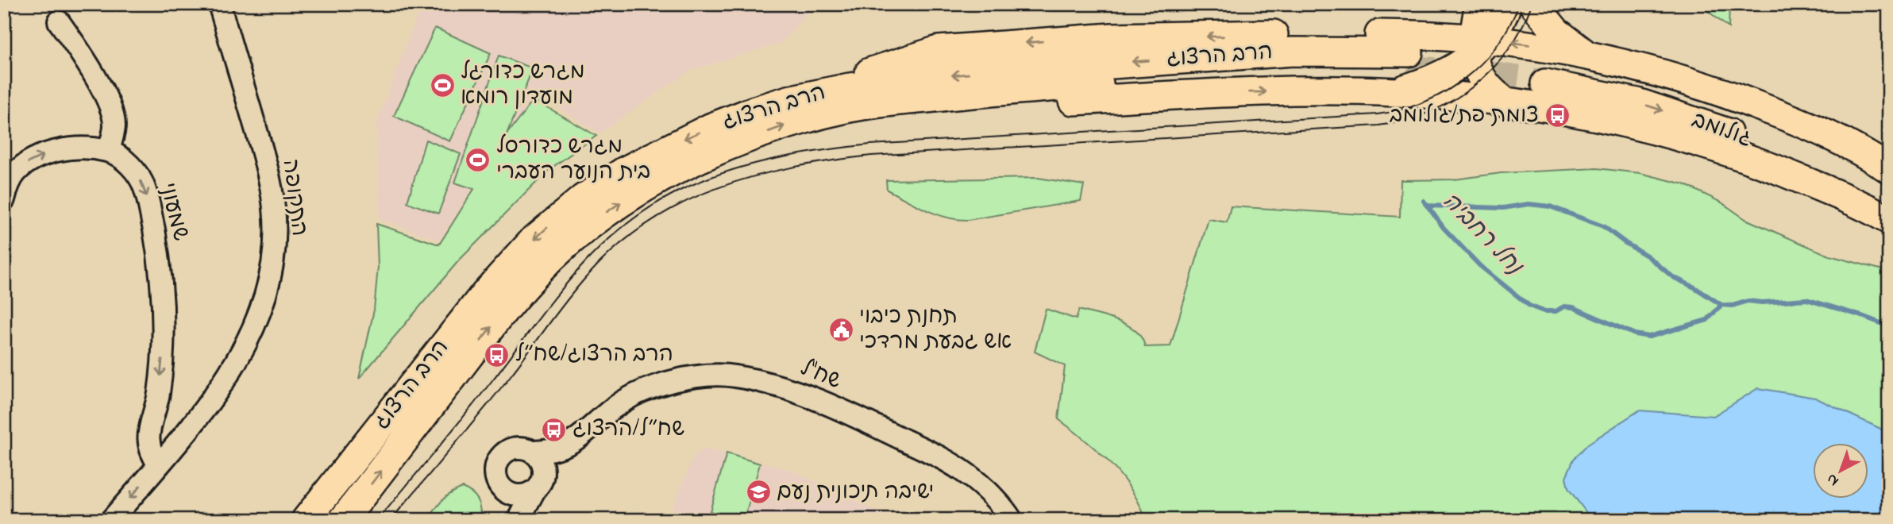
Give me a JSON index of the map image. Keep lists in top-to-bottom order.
{
  "streets": {
    "main road": ["הרב הרצוג", "גולומב"],
    "street": ["התקופה", "שמעוני", "שח\"ל"]
  },
  "crossings": [
    ["התקופה", "שמעוני"]
  ],
  "one_way": ["שמעוני"],
  "water": ["נחל רחביה"],
  "places": {
    "sports": ["מגרש כדורגל מועדון רומא", "מגרש כדורסל בית הנוער העברי"],
    "bus stop": ["צומת פת/גולומב", "הרב הרצוג/שח״ל", "שח״ל/הרצוג"],
    "public building": ["תחנת כיבוי אש גבעת מרדכי"],
    "school or university": ["ישיבה תיכונית נעם"]
  },
  "north": "bottom left"
}
